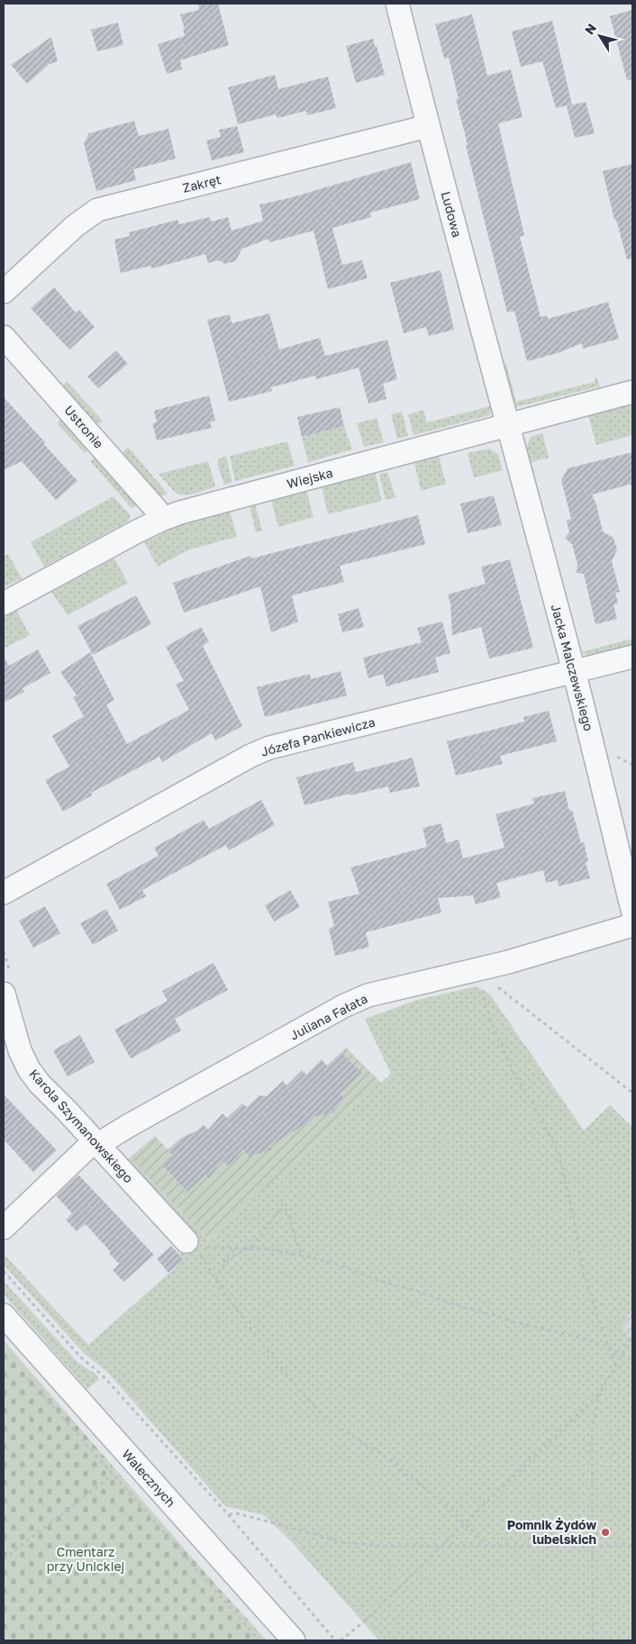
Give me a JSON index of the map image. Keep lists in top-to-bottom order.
{
  "streets": {
    "street": [
      "Zakręt",
      "Ludowa",
      "Ustronie",
      "Wiejska",
      "Jacka Malczewskiego",
      "Józefa Pankiewicza",
      "Juliana Fałata",
      "Karola Szymanowskiego",
      "Walecznych"
    ]
  },
  "crossings": [
    ["Zakręt", "Ludowa"],
    ["Ludowa", "Wiejska"],
    ["Ludowa", "Jacka Malczewskiego"],
    ["Ustronie", "Wiejska"],
    ["Wiejska", "Jacka Malczewskiego"],
    ["Jacka Malczewskiego", "Józefa Pankiewicza"],
    ["Juliana Fałata", "Karola Szymanowskiego"]
  ],
  "parks": ["Cmentarz przy Unickiej"],
  "places": ["Pomnik Żydów lubelskich"],
  "north": "top left"
}
